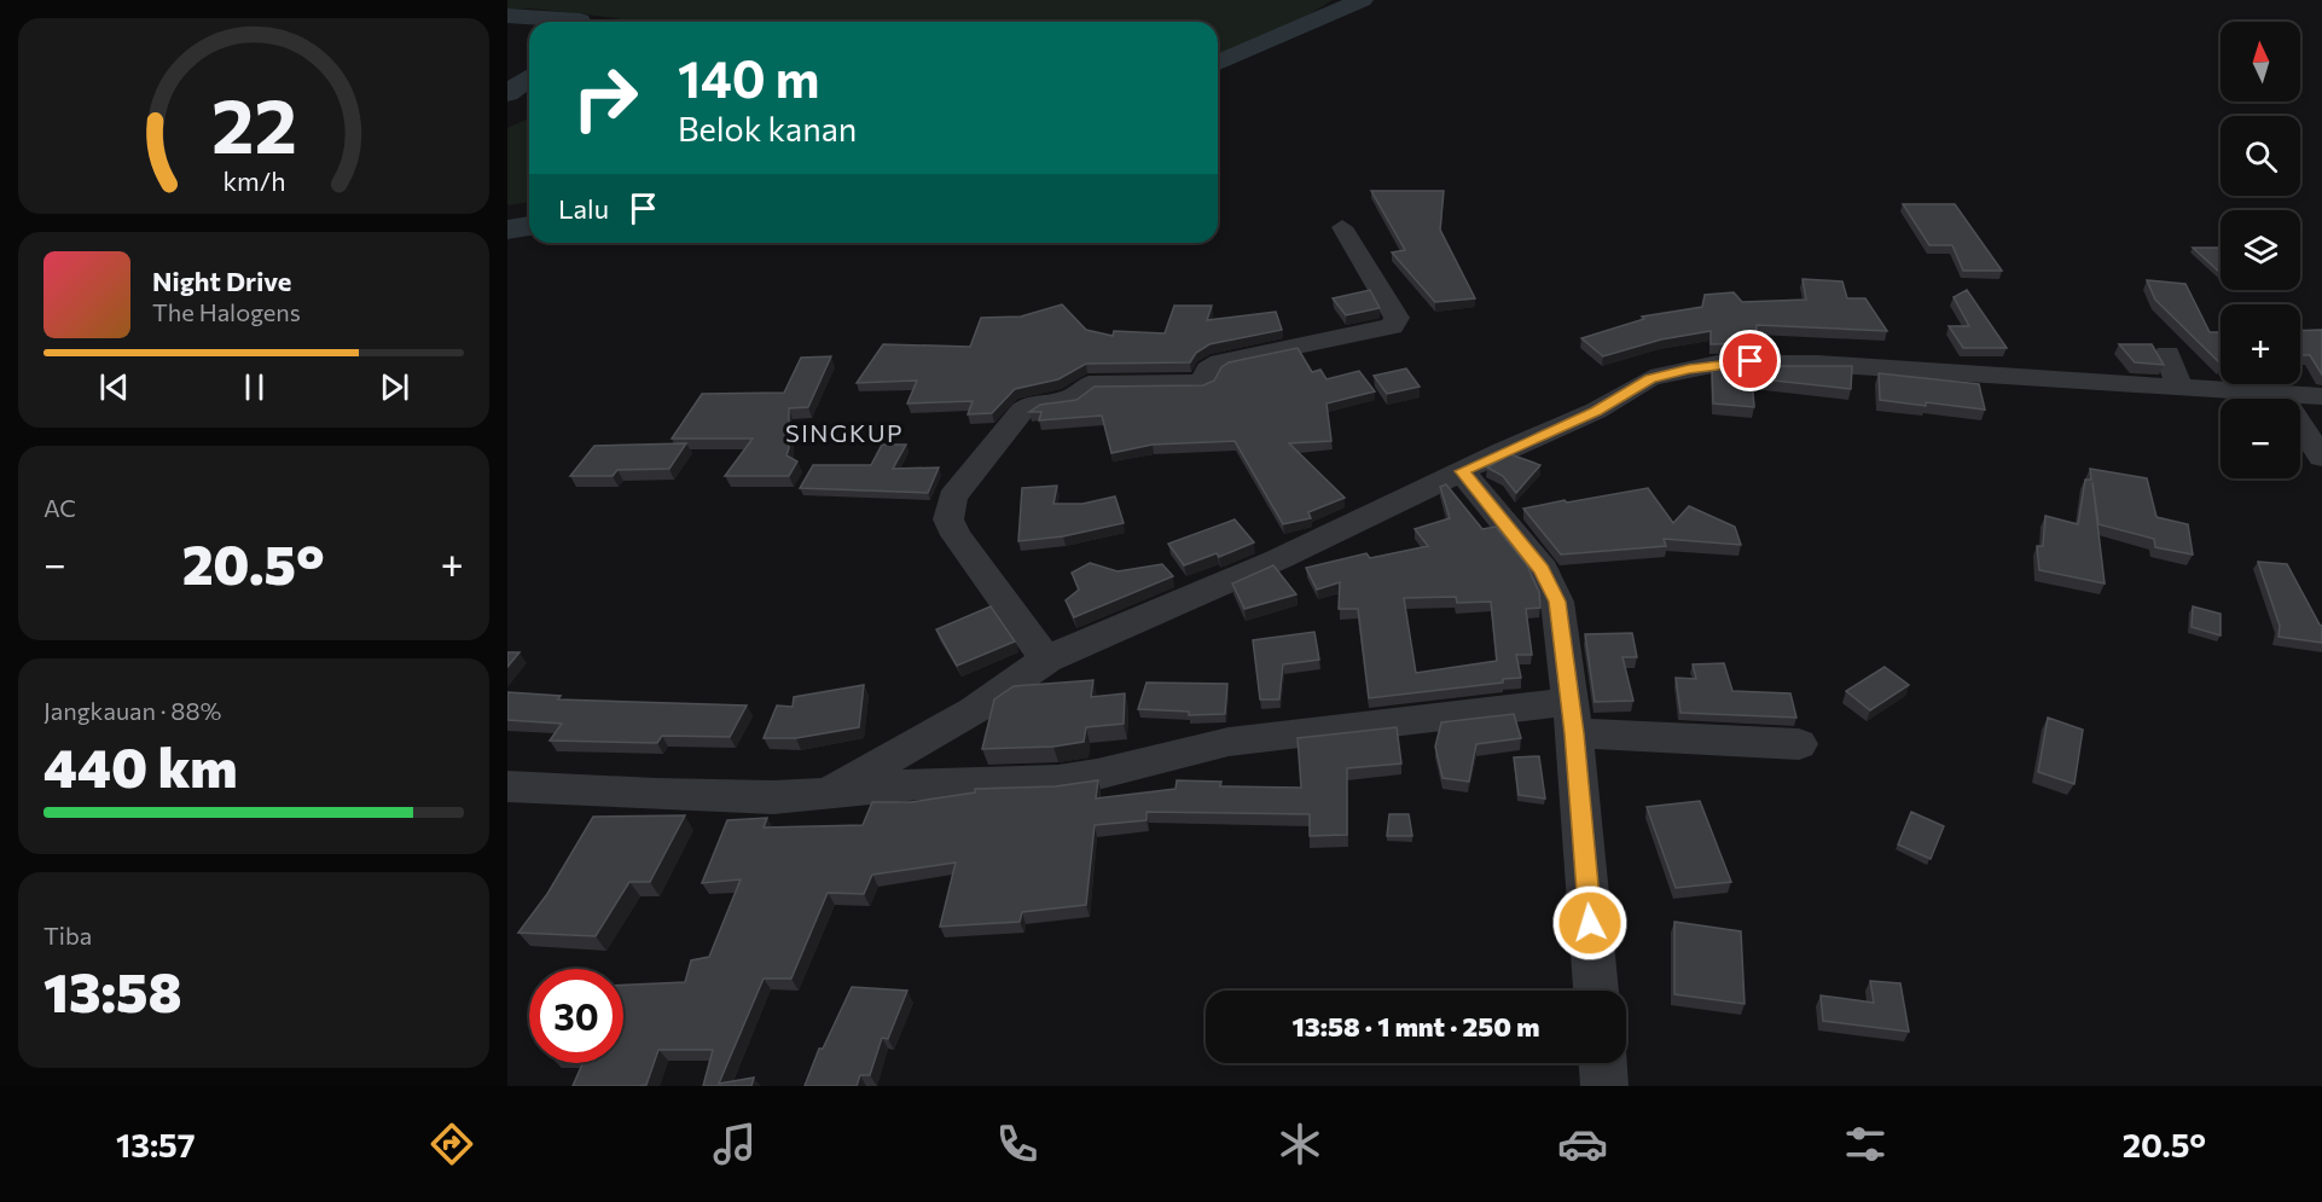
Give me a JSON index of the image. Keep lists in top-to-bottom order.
{
  "districts": ["SINGKUP"],
  "north": "top",
  "page": {
    "map_buttons": ["+", "−"],
    "turn": ["140 m", "Belok kanan"],
    "then": "Lalu",
    "song": ["Night Drive", "The Halogens"],
    "tile": [
      "AC",
      ["Jangkauan · 88%", "440 km"],
      ["Tiba", "13:58"]
    ],
    "heat": ["−", "20.5°", "+"],
    "limit": "30",
    "trip": "13:58 · 1 mnt · 250 m",
    "tabs": ["13:57", "20.5°"],
    "gauge": ["22", "km/h"]
  }
}
